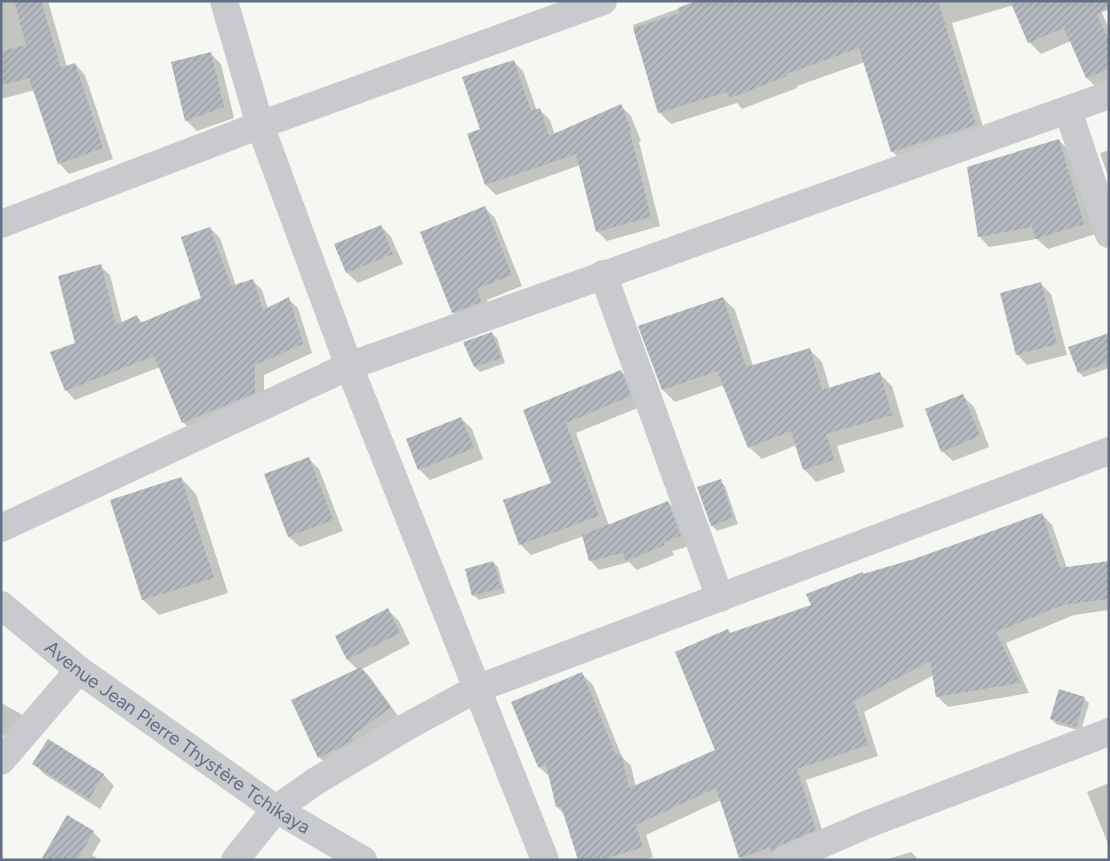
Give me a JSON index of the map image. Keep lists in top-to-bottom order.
{
  "streets": {
    "street": ["Avenue Jean Pierre Thystère Tchikaya"]
  }
}
